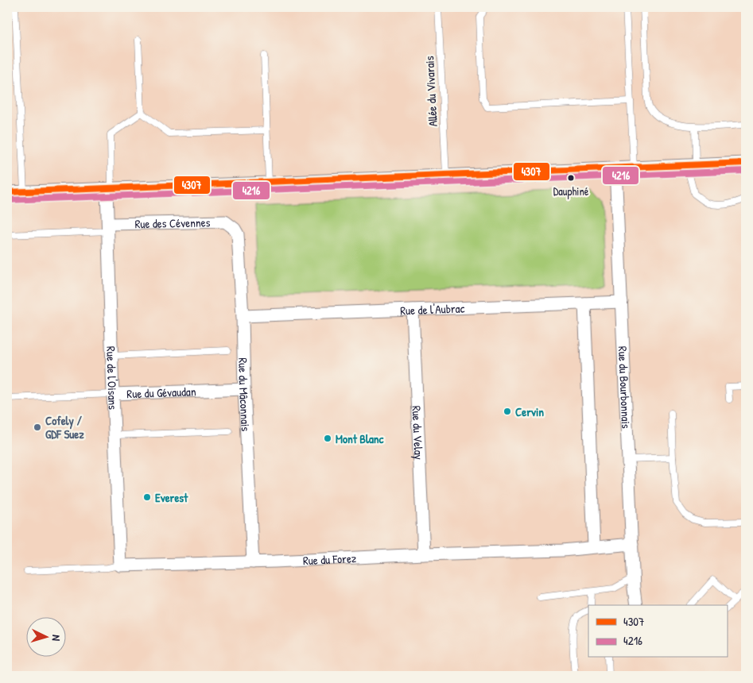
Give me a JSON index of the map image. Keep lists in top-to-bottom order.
{
  "streets": {
    "street": [
      "Rue des Cévennes",
      "Rue de l'Aubrac",
      "Rue de l'Oisans",
      "Rue du Bourbonnais",
      "Rue du Gévaudan",
      "Rue du Mâconnais",
      "Rue du Velay",
      "Rue du Forez"
    ],
    "lane": ["Allée du Vivarais"]
  },
  "crossings": [
    ["Rue des Cévennes", "Rue de l'Oisans"],
    ["Rue des Cévennes", "Rue du Mâconnais"],
    ["Rue de l'Aubrac", "Rue du Bourbonnais"],
    ["Rue de l'Aubrac", "Rue du Mâconnais"],
    ["Rue de l'Aubrac", "Rue du Velay"],
    ["Rue de l'Oisans", "Rue du Gévaudan"],
    ["Rue de l'Oisans", "Rue du Forez"],
    ["Rue du Bourbonnais", "Rue du Forez"],
    ["Rue du Gévaudan", "Rue du Mâconnais"],
    ["Rue du Mâconnais", "Rue du Forez"],
    ["Rue du Velay", "Rue du Forez"]
  ],
  "places": [
    "Dauphiné",
    "Cervin",
    "Cofely / GDF Suez",
    "Mont Blanc",
    "Everest"
  ],
  "lines": ["transit line 4307", "transit line 4216"],
  "legend": ["4307", "4216"],
  "north": "right"
}
